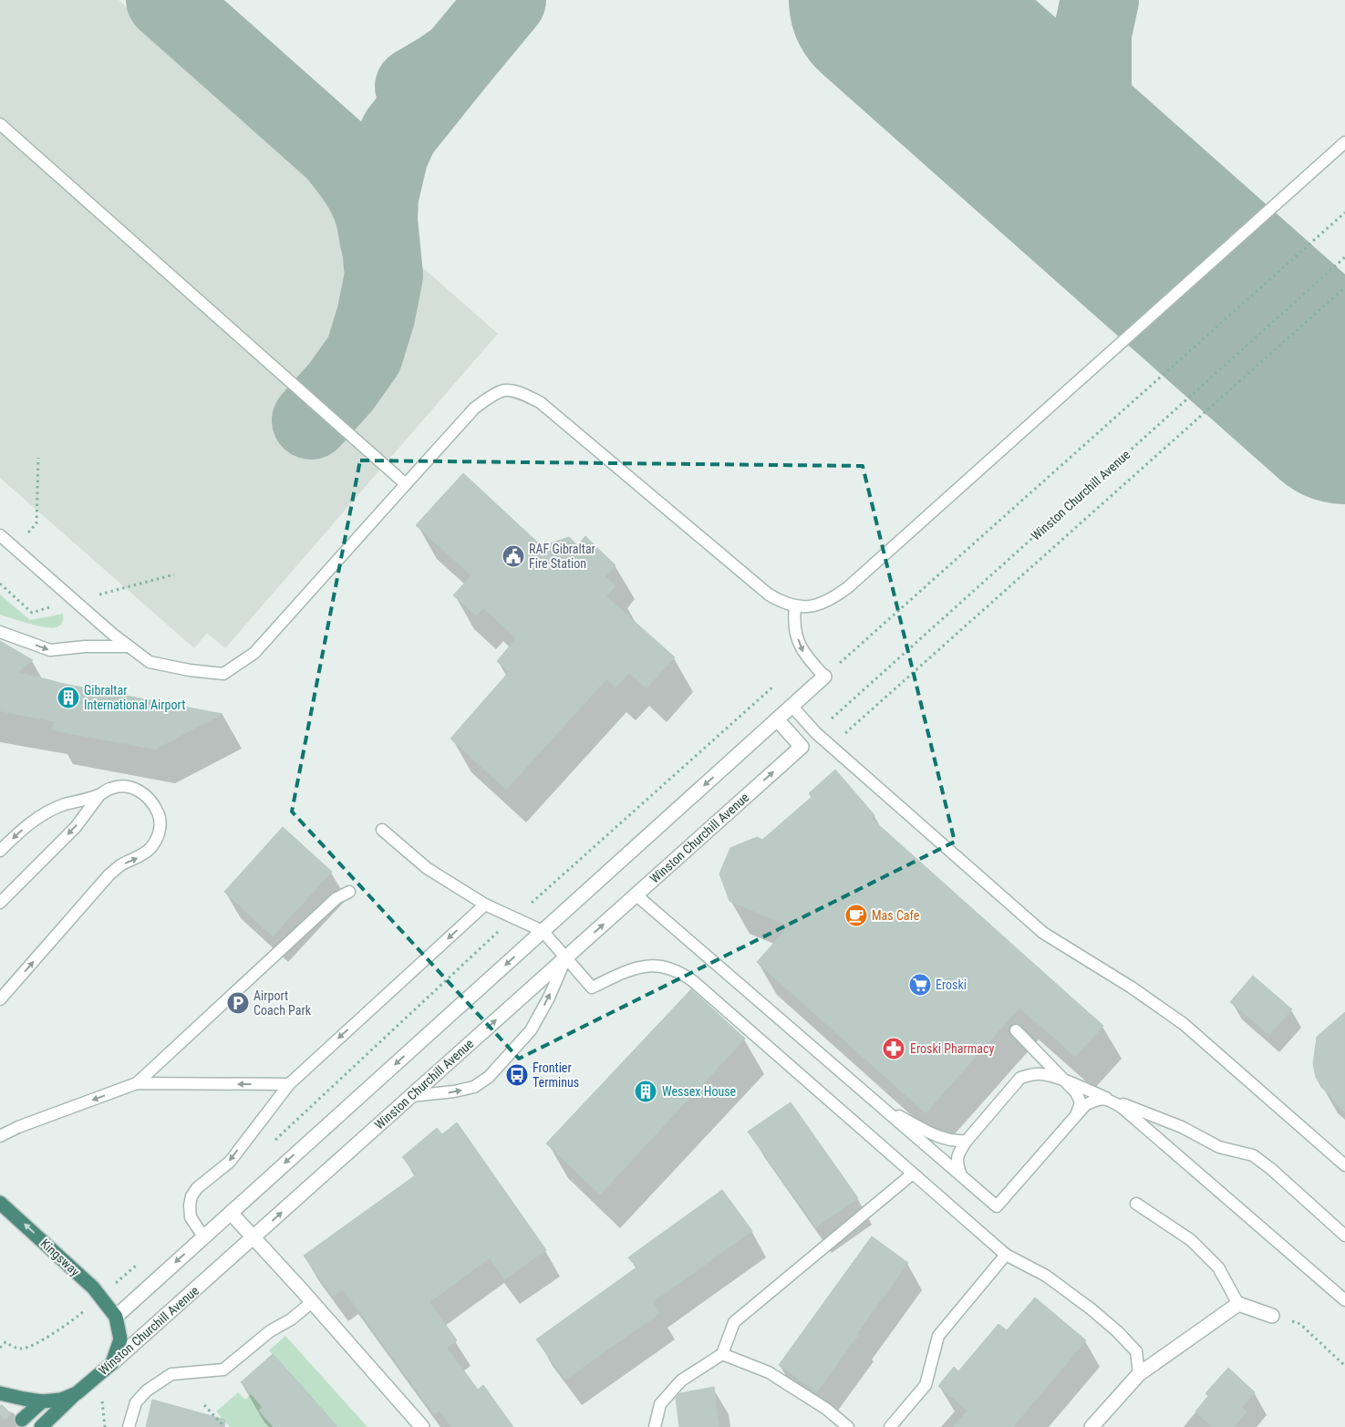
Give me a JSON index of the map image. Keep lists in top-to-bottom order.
{
  "streets": {
    "highway": ["Winston Churchill Avenue", "Kingsway"]
  },
  "one_way": ["Kingsway"],
  "places": {
    "public building": ["RAF Gibraltar Fire Station"],
    "building": ["Gibraltar International Airport", "Wessex House"],
    "cafe": ["Mas Cafe"],
    "supermarket": ["Eroski"],
    "parking": ["Airport Coach Park"],
    "pharmacy": ["Eroski Pharmacy"],
    "bus stop": ["Frontier Terminus"]
  }
}
